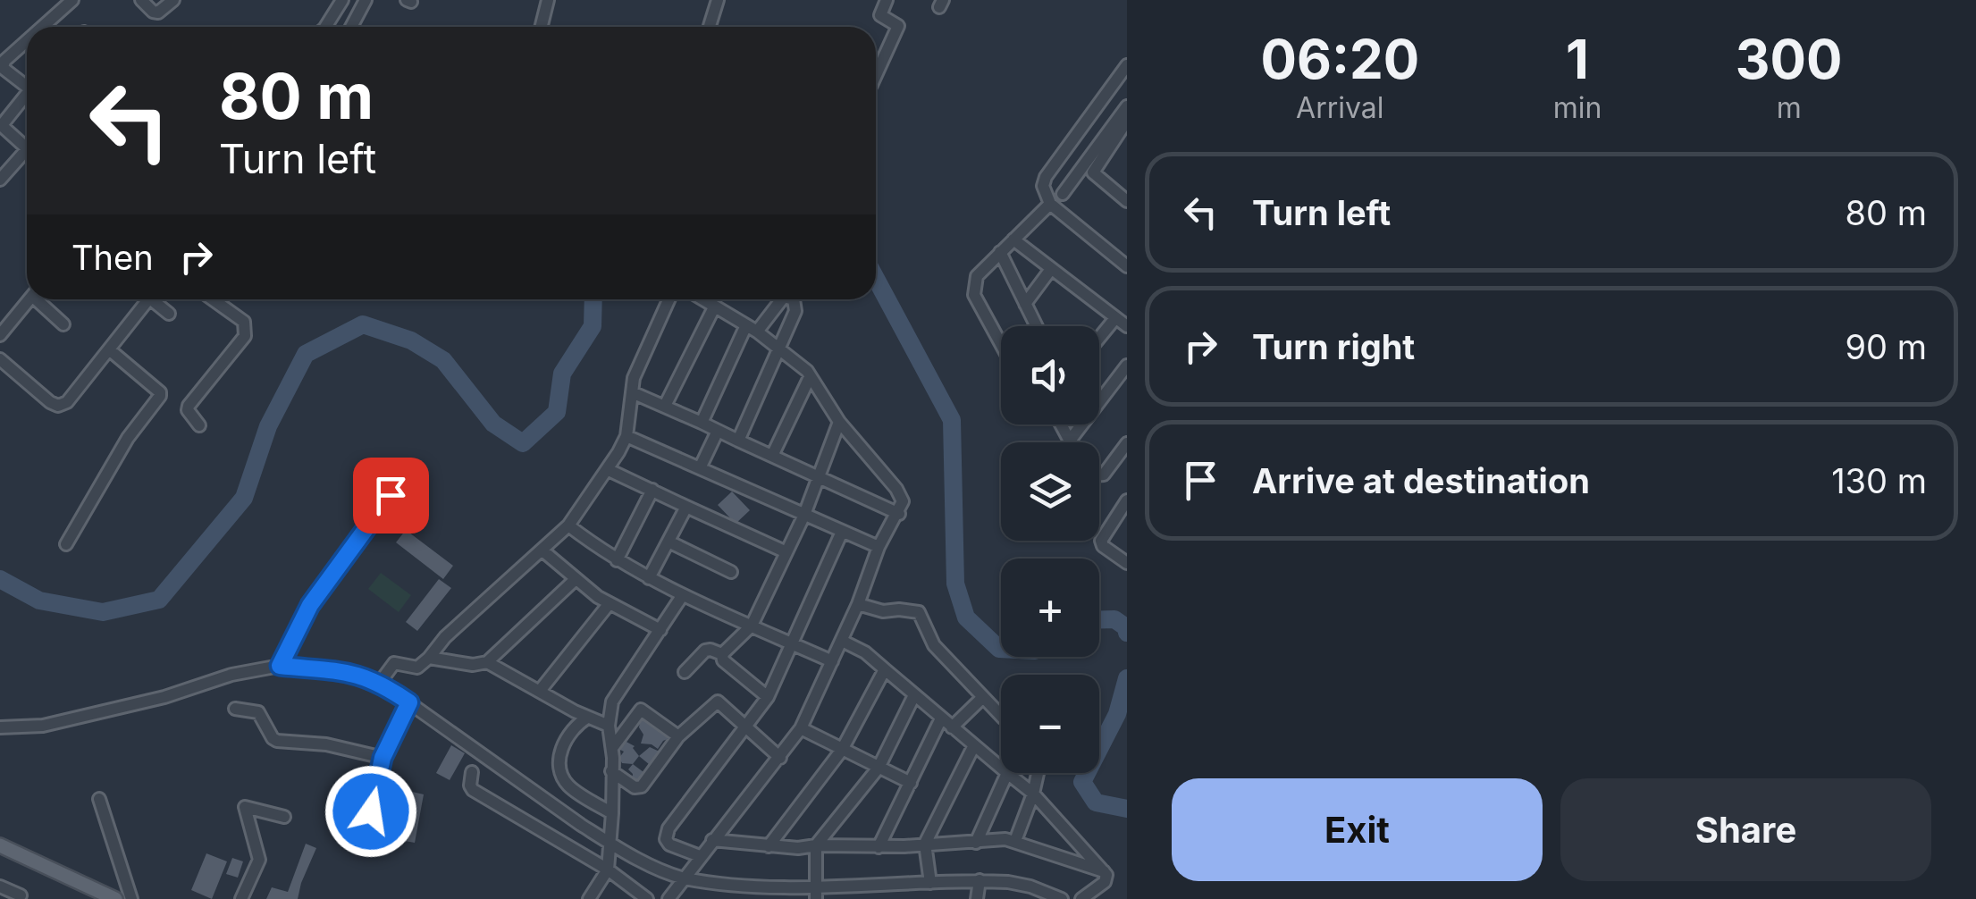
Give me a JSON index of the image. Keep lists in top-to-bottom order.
{
  "page": {
    "eta": [
      "06:20",
      "Arrival",
      "1",
      "min",
      "300",
      "m"
    ],
    "turn": ["80 m", "Turn left"],
    "list": [
      {
        "name": "Turn left",
        "value": "80 m"
      },
      {
        "name": "Turn right",
        "value": "90 m"
      },
      {
        "name": "Arrive at destination",
        "value": "130 m"
      }
    ],
    "then": "Then",
    "map_buttons": ["+", "−"],
    "buttons": ["Exit", "Share"]
  }
}
